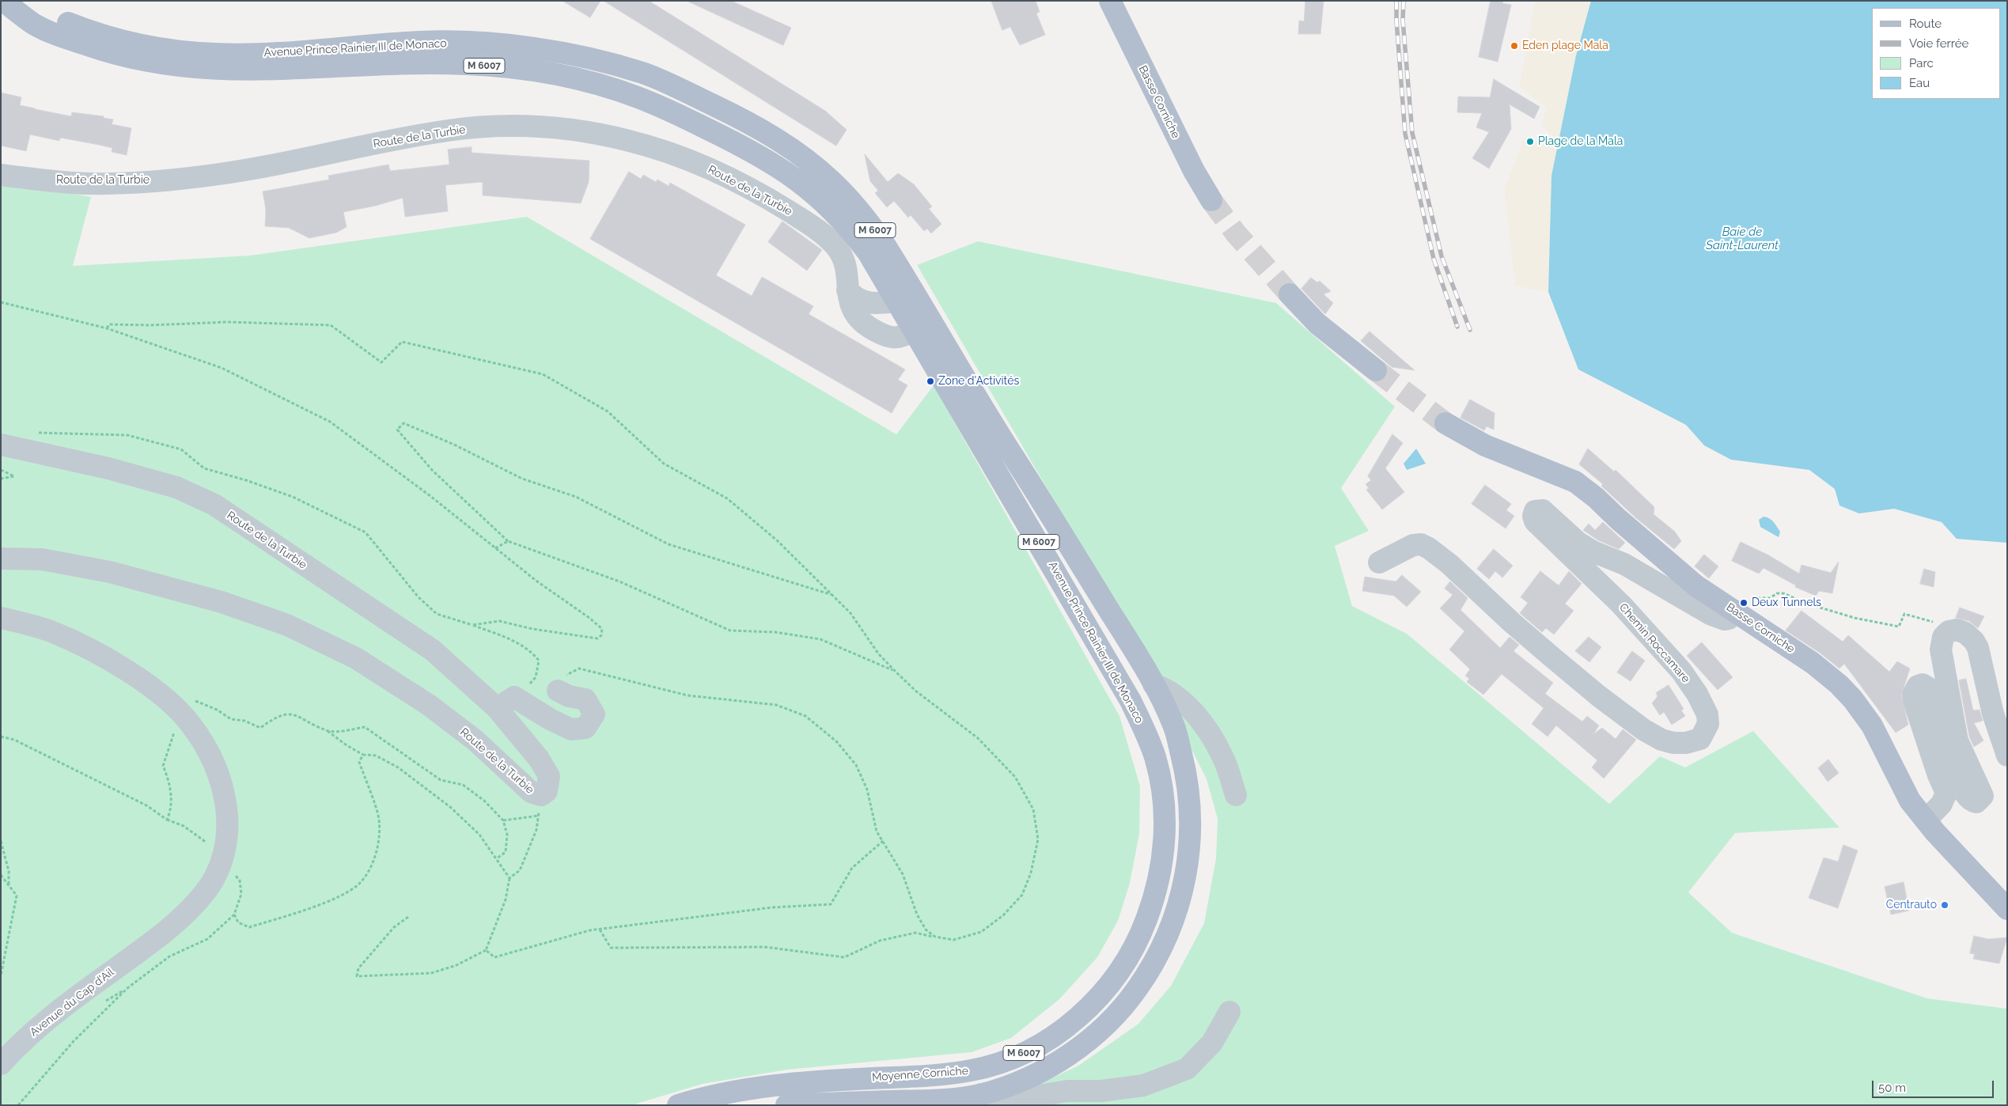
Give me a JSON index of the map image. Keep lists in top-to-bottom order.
{
  "streets": {
    "main road": [
      "Avenue Prince Rainier III de Monaco",
      "M 6007",
      "Basse Corniche",
      "Moyenne Corniche"
    ],
    "street": ["Route de la Turbie", "Chemin Roccamare", "Avenue du Cap d'Ail"]
  },
  "crossings": [
    ["Avenue Prince Rainier III de Monaco", "M 6007"],
    ["Avenue Prince Rainier III de Monaco", "Route de la Turbie"],
    ["Avenue Prince Rainier III de Monaco", "Moyenne Corniche"],
    ["Basse Corniche", "Chemin Roccamare"]
  ],
  "water": ["Baie de Saint-Laurent"],
  "places": [
    "Eden plage Mala",
    "Plage de la Mala",
    "Zone d'Activités",
    "Deux Tunnels",
    "Centrauto"
  ],
  "legend": [
    "Route",
    "Voie ferrée",
    "Parc",
    "Eau"
  ],
  "scale_bar": "50 m"
}
